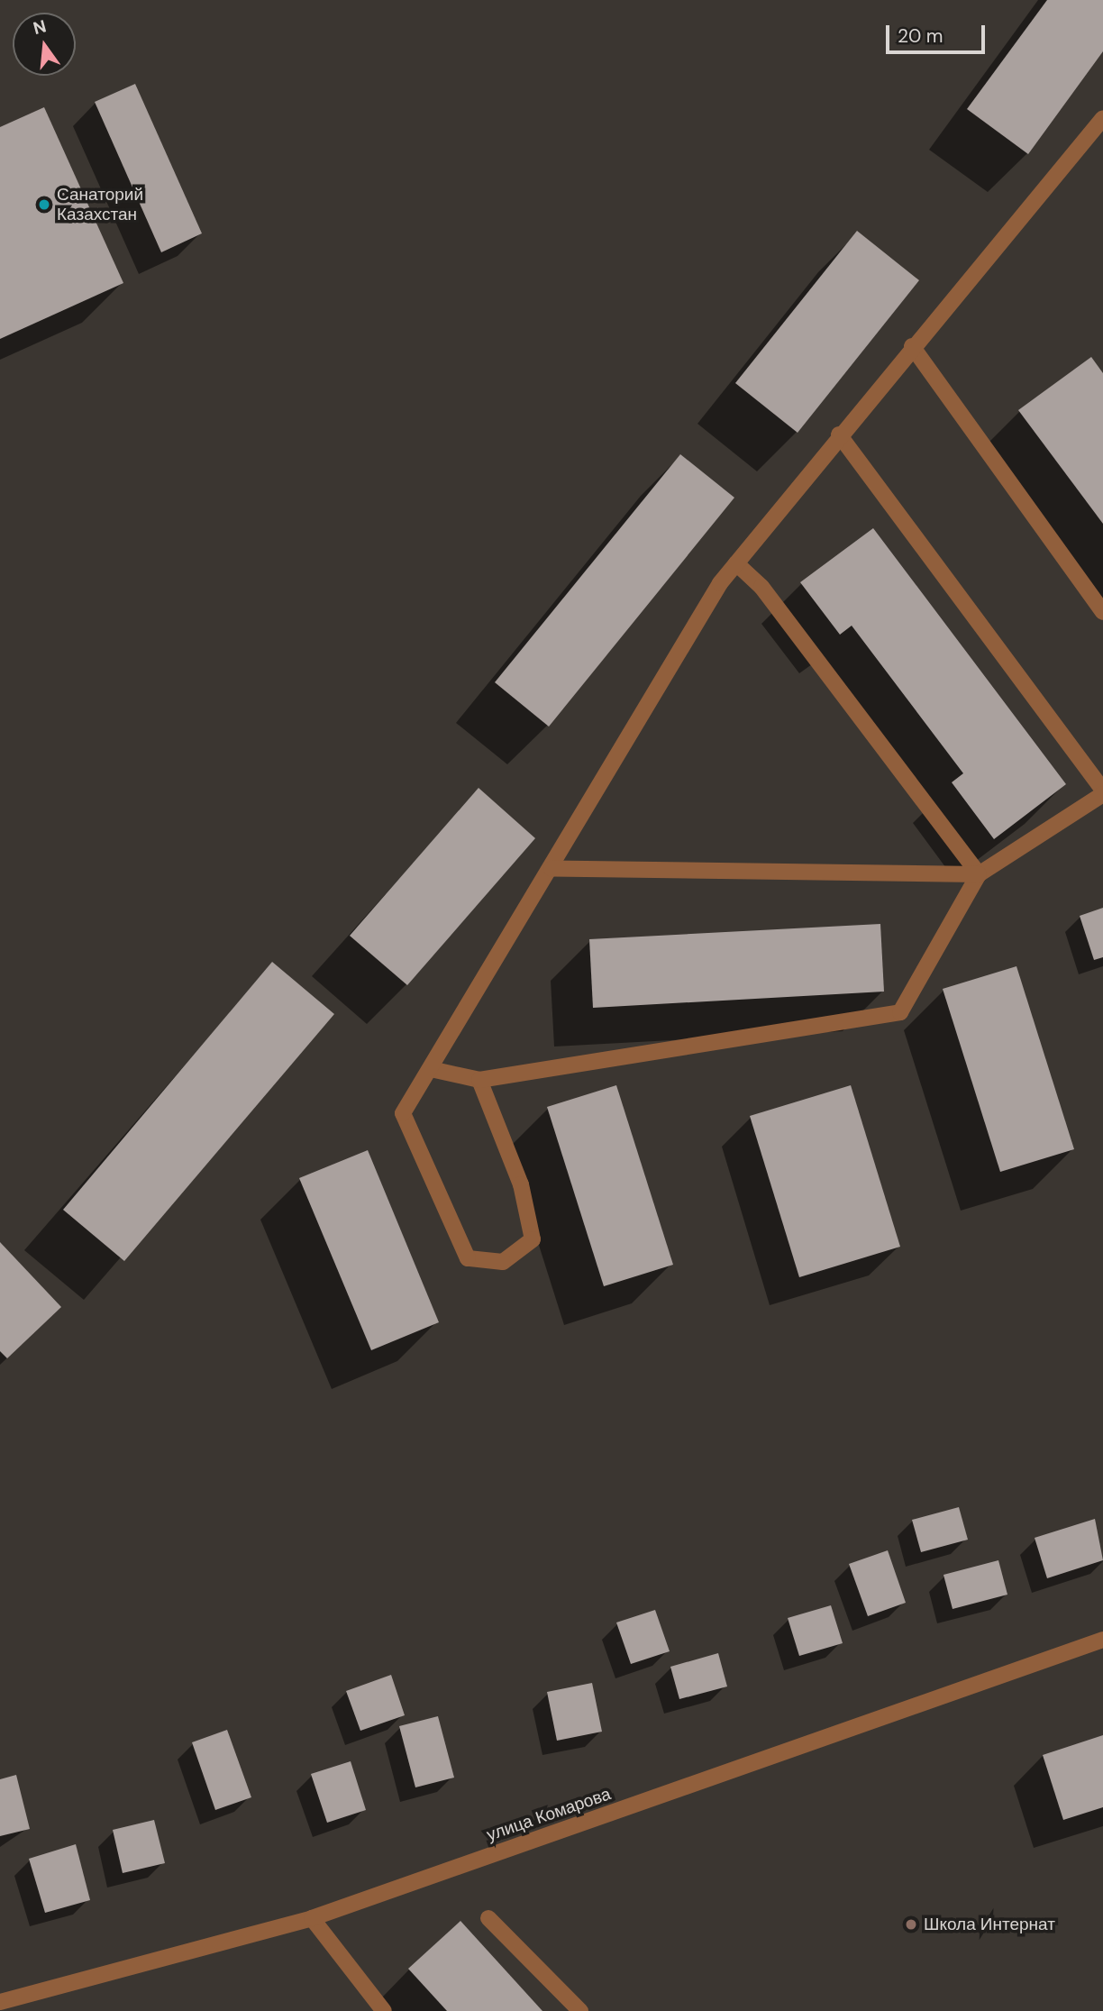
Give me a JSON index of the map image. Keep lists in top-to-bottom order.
{
  "streets": {
    "street": ["улица Комарова"]
  },
  "places": ["Санаторий Казахстан", "Школа Интернат"],
  "scale_bar": "20 m",
  "north": "top"
}
